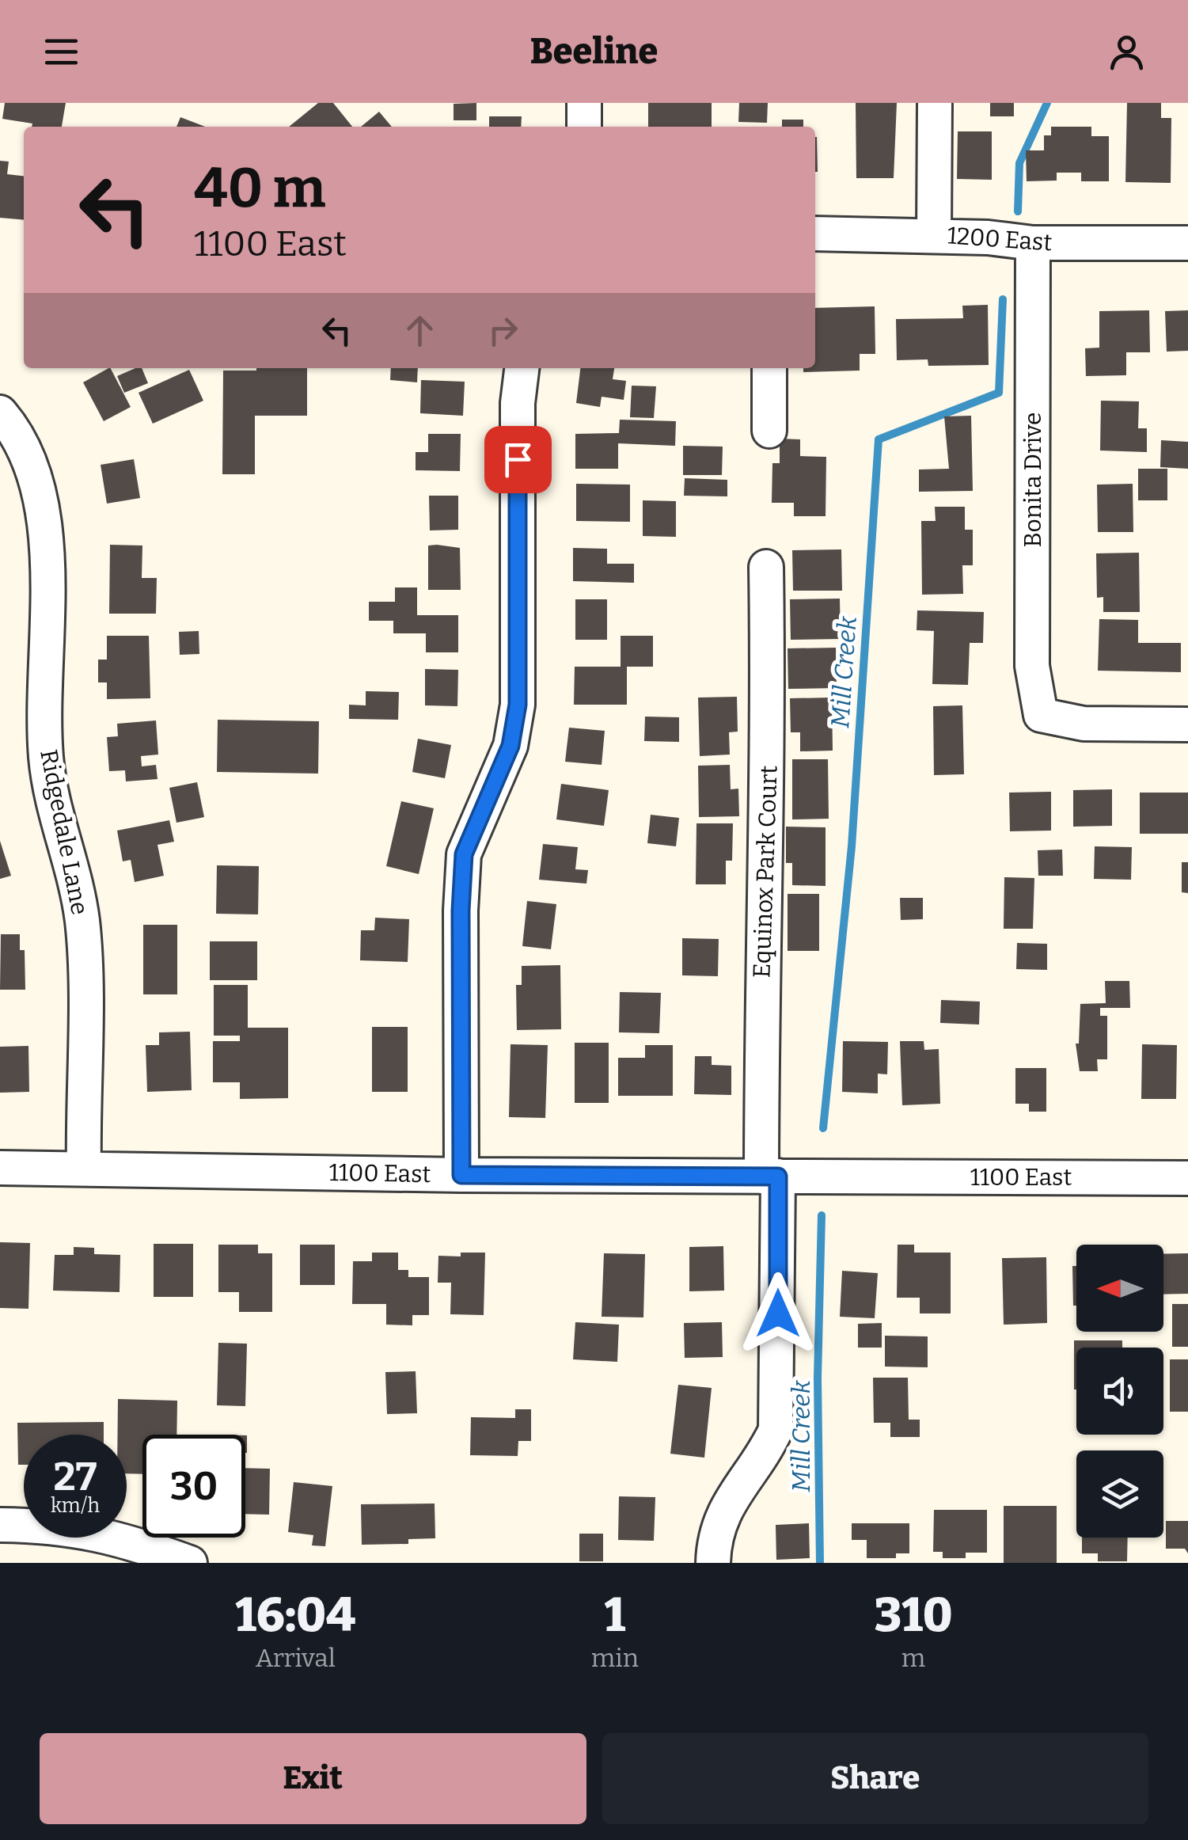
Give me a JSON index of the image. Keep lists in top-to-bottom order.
{
  "streets": {
    "street": [
      "1200 East",
      "Bonita Drive",
      "Ridgedale Lane",
      "Equinox Park Court",
      "1100 East"
    ]
  },
  "crossings": [
    ["1200 East", "Bonita Drive"],
    ["Ridgedale Lane", "1100 East"],
    ["Equinox Park Court", "1100 East"]
  ],
  "water": ["Mill Creek"],
  "north": "left",
  "page": {
    "header": "Beeline",
    "turn": ["40 m", "1100 East"],
    "speed": "27 km/h",
    "limit": "30",
    "eta": [
      "16:04",
      "Arrival",
      "1",
      "min",
      "310",
      "m"
    ],
    "buttons": ["Exit", "Share"]
  }
}
